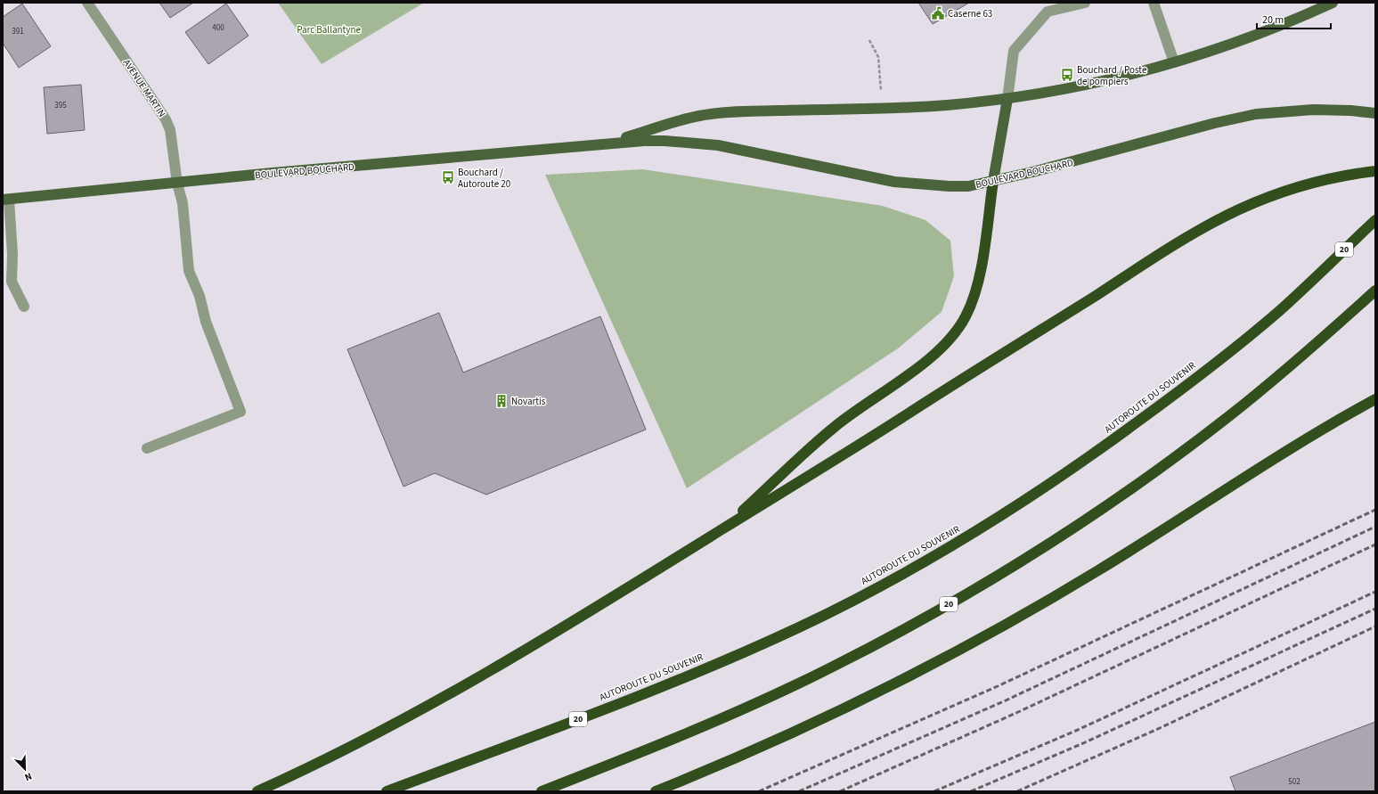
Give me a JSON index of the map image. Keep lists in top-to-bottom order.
{
  "streets": {
    "highway": ["20", "AUTOROUTE DU SOUVENIR"],
    "main road": ["BOULEVARD BOUCHARD"],
    "street": ["AVENUE MARTIN"]
  },
  "crossings": [
    ["AVENUE MARTIN", "BOULEVARD BOUCHARD"]
  ],
  "parks": ["Parc Ballantyne"],
  "places": {
    "public building": ["Caserne 63"],
    "bus stop": ["Bouchard / Poste de pompiers", "Bouchard / Autoroute 20"],
    "building": ["Novartis"]
  },
  "house_numbers": [
    "400",
    "391",
    "395",
    "502"
  ],
  "scale_bar": "20 m",
  "north": "bottom right"
}
